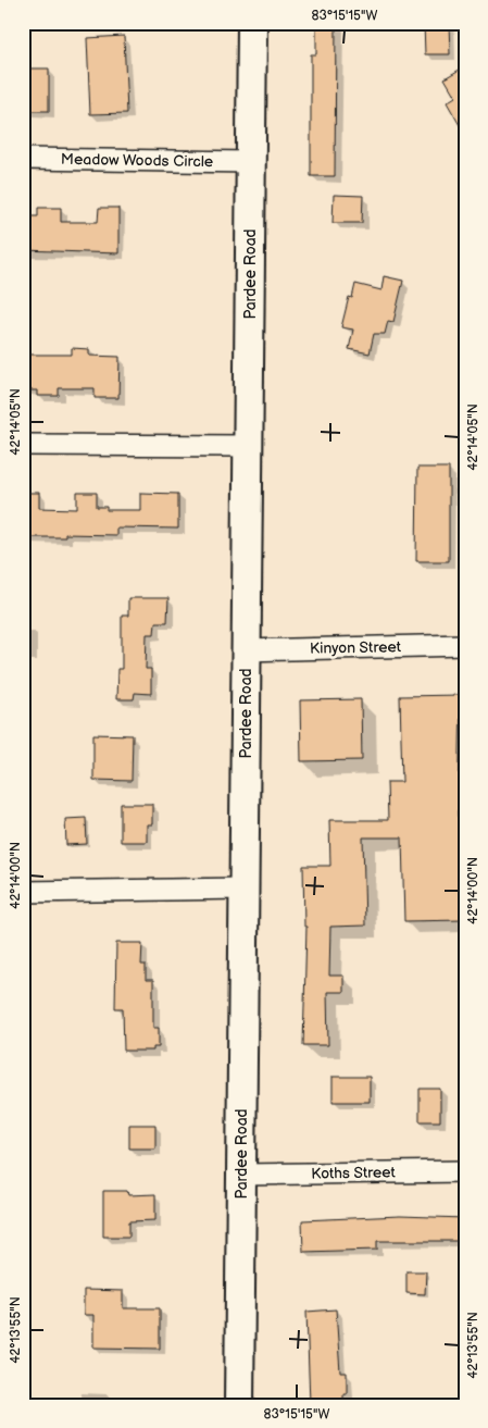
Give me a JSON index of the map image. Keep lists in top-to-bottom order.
{
  "streets": {
    "main road": ["Pardee Road"],
    "street": ["Meadow Woods Circle", "Kinyon Street", "Koths Street"]
  },
  "crossings": [
    ["Meadow Woods Circle", "Pardee Road"],
    ["Pardee Road", "Kinyon Street"],
    ["Pardee Road", "Koths Street"]
  ],
  "coordinates": [
    "83°15'15\"W",
    "42°14'05\"N",
    "42°14'00\"N",
    "42°13'55\"N"
  ]
}
